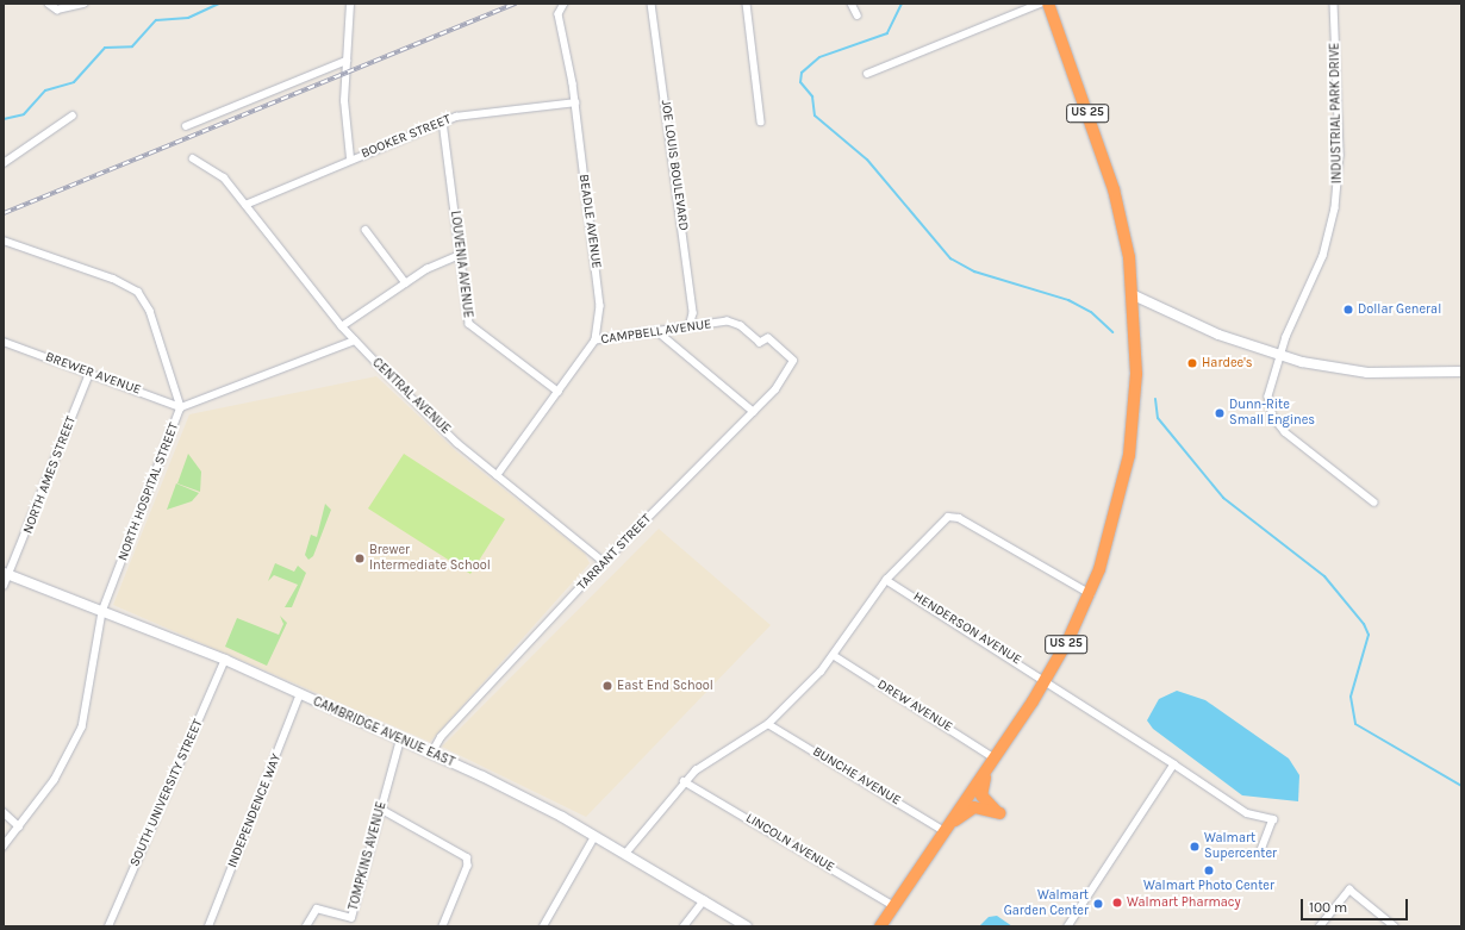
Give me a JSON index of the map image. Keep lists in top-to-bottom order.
{
  "streets": {
    "highway": ["US 25"],
    "main road": ["CAMBRIDGE AVENUE EAST"],
    "street": [
      "INDUSTRIAL PARK DRIVE",
      "BOOKER STREET",
      "JOE LOUIS BOULEVARD",
      "BEADLE AVENUE",
      "LOUVENIA AVENUE",
      "CAMPBELL AVENUE",
      "BREWER AVENUE",
      "CENTRAL AVENUE",
      "NORTH AMES STREET",
      "NORTH HOSPITAL STREET",
      "TARRANT STREET",
      "HENDERSON AVENUE",
      "DREW AVENUE",
      "BUNCHE AVENUE",
      "SOUTH UNIVERSITY STREET",
      "INDEPENDENCE WAY",
      "LINCOLN AVENUE",
      "TOMPKINS AVENUE"
    ]
  },
  "crossings": [
    ["US 25", "HENDERSON AVENUE"],
    ["US 25", "DREW AVENUE"],
    ["US 25", "BUNCHE AVENUE"],
    ["US 25", "LINCOLN AVENUE"],
    ["BOOKER STREET", "BEADLE AVENUE"],
    ["BOOKER STREET", "LOUVENIA AVENUE"],
    ["BOOKER STREET", "CENTRAL AVENUE"],
    ["JOE LOUIS BOULEVARD", "CAMPBELL AVENUE"],
    ["BEADLE AVENUE", "CAMPBELL AVENUE"],
    ["LOUVENIA AVENUE", "CAMPBELL AVENUE"],
    ["CAMPBELL AVENUE", "CENTRAL AVENUE"],
    ["CAMPBELL AVENUE", "TARRANT STREET"],
    ["BREWER AVENUE", "NORTH AMES STREET"],
    ["BREWER AVENUE", "NORTH HOSPITAL STREET"],
    ["CENTRAL AVENUE", "TARRANT STREET"],
    ["NORTH AMES STREET", "CAMBRIDGE AVENUE EAST"],
    ["NORTH HOSPITAL STREET", "CAMBRIDGE AVENUE EAST"],
    ["TARRANT STREET", "CAMBRIDGE AVENUE EAST"],
    ["CAMBRIDGE AVENUE EAST", "SOUTH UNIVERSITY STREET"],
    ["CAMBRIDGE AVENUE EAST", "INDEPENDENCE WAY"],
    ["CAMBRIDGE AVENUE EAST", "TOMPKINS AVENUE"]
  ],
  "places": [
    "Dollar General",
    "Hardee's",
    "Dunn-Rite Small Engines",
    "Brewer Intermediate School",
    "East End School",
    "Walmart Supercenter",
    "Walmart Photo Center",
    "Walmart Pharmacy",
    "Walmart Garden Center"
  ],
  "scale_bar": "100 m"
}
